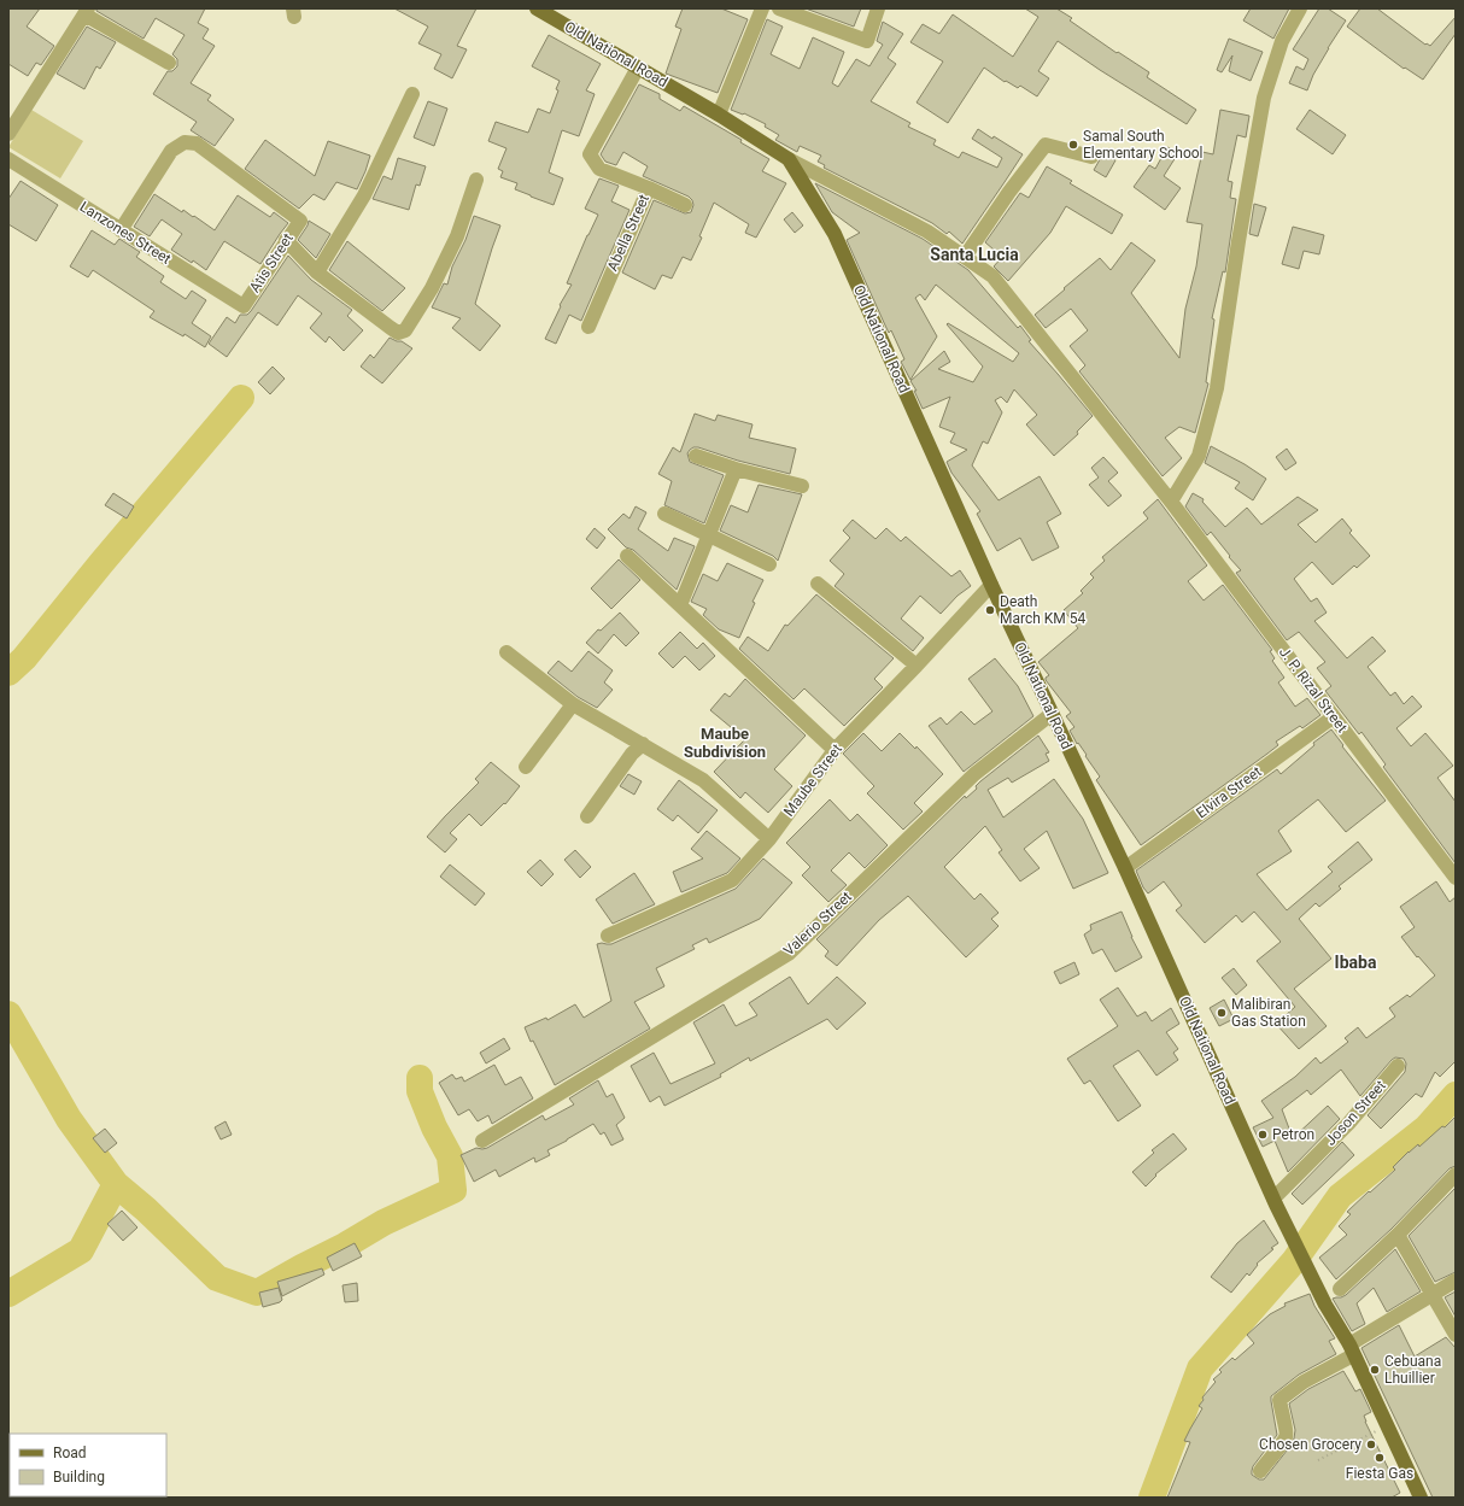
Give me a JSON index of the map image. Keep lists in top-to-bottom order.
{
  "streets": {
    "main road": ["Old National Road"],
    "street": [
      "Lanzones Street",
      "Abella Street",
      "Atis Street",
      "J. P. Rizal Street",
      "Maube Street",
      "Elvira Street",
      "Valerio Street",
      "Joson Street"
    ]
  },
  "crossings": [
    ["Old National Road", "Abella Street"],
    ["Old National Road", "J. P. Rizal Street"],
    ["Old National Road", "Maube Street"],
    ["Old National Road", "Elvira Street"],
    ["Old National Road", "Valerio Street"],
    ["Old National Road", "Joson Street"],
    ["Lanzones Street", "Atis Street"],
    ["J. P. Rizal Street", "Elvira Street"]
  ],
  "districts": ["Santa Lucia", "Maube Subdivision", "Ibaba"],
  "places": [
    "Samal South Elementary School",
    "Death March KM 54",
    "Malibiran Gas Station",
    "Petron",
    "Cebuana Lhuillier",
    "Chosen Grocery",
    "Fiesta Gas"
  ],
  "legend": ["Road", "Building"]
}
